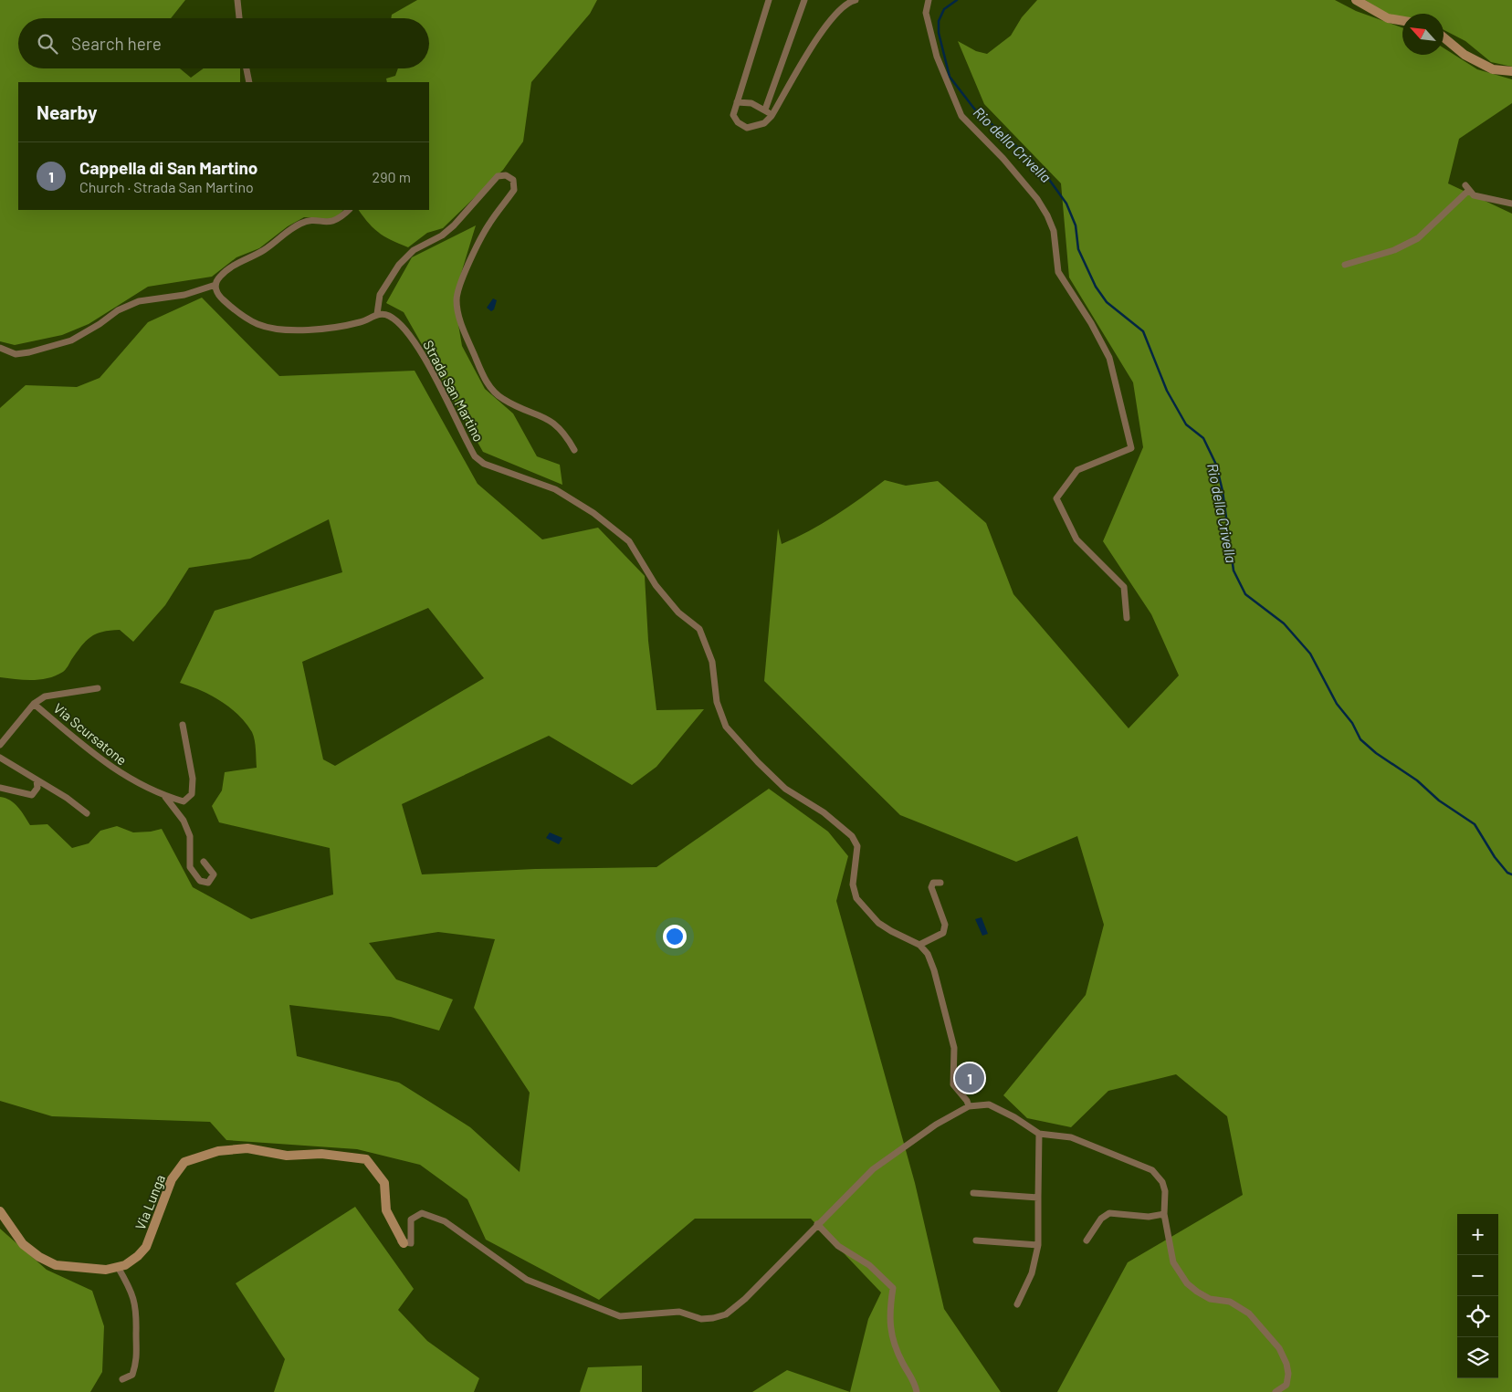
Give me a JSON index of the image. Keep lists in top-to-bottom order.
{
  "streets": {
    "street": ["Strada San Martino", "Via Scursatone", "Via Lunga"]
  },
  "water": ["Rio della Crivella"],
  "north": "top left",
  "page": {
    "search": "Search here",
    "heading": "Nearby",
    "list": [
      {
        "mark": "1",
        "name": "Cappella di San Martino",
        "note": "Church · Strada San Martino",
        "value": "290 m"
      }
    ],
    "pins": "1",
    "map_buttons": ["+", "−"]
  }
}
